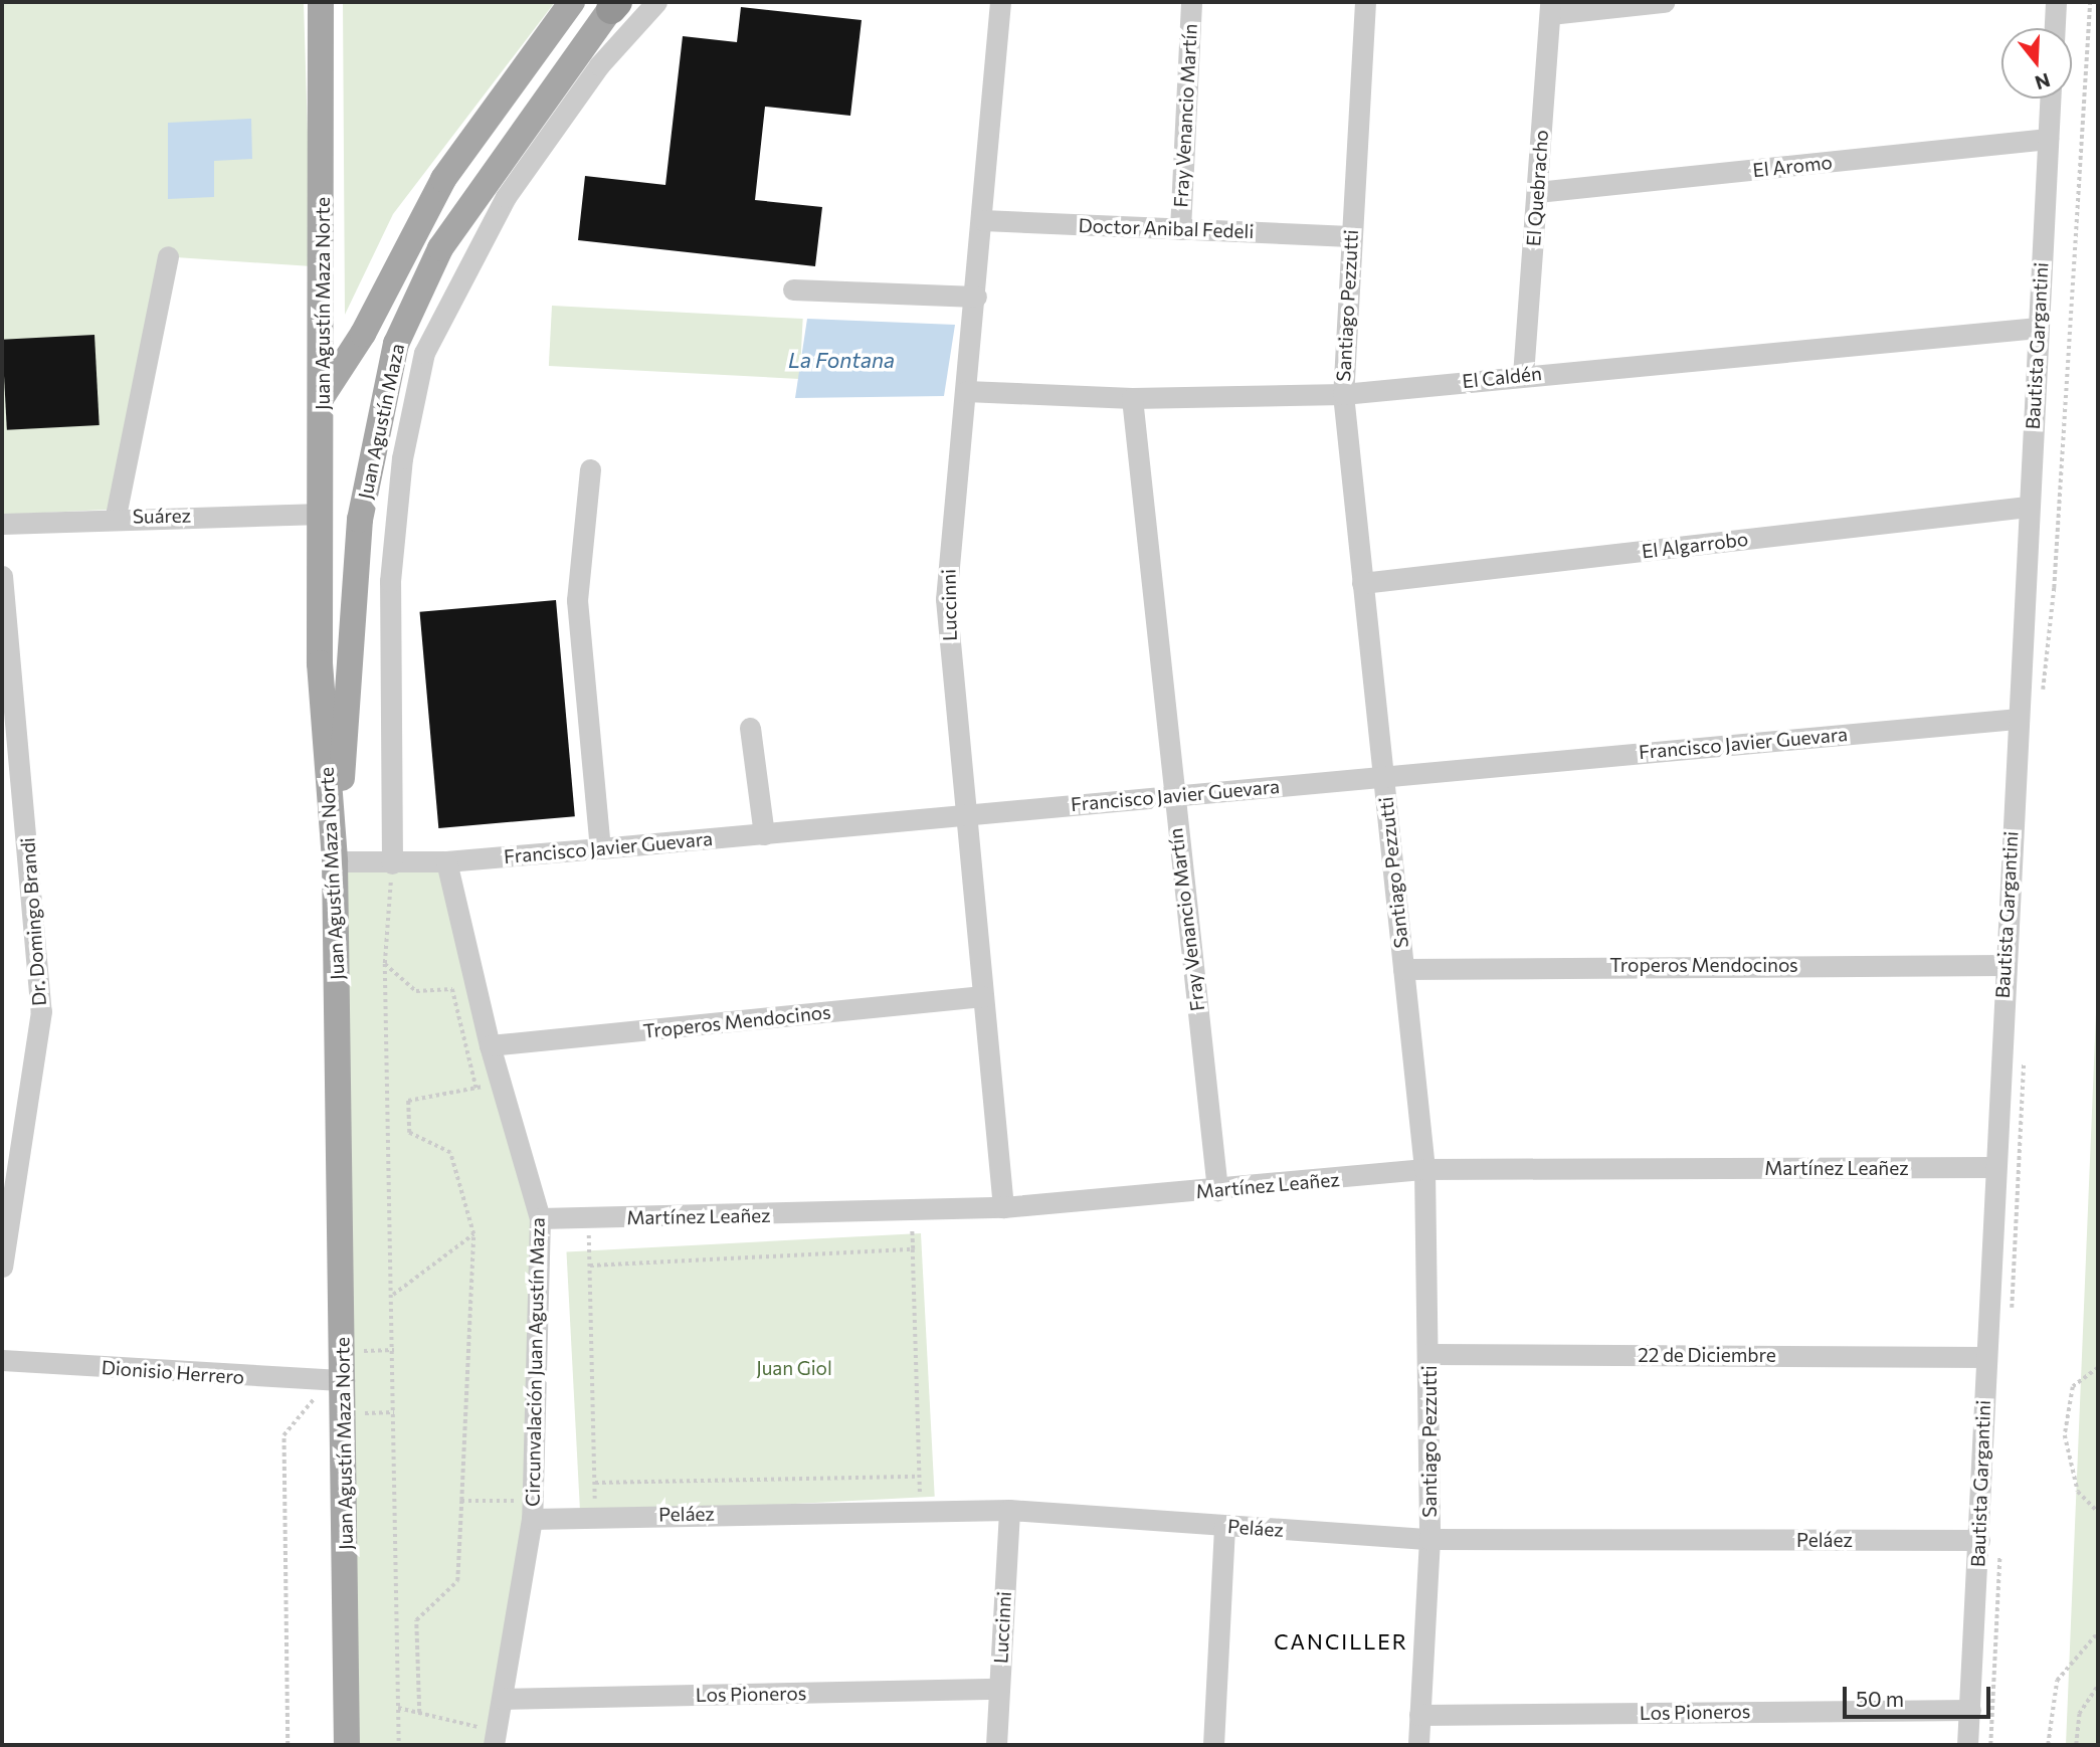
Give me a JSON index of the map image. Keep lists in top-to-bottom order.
{
  "streets": {
    "main road": ["Juan Agustín Maza Norte", "Juan Agustín Maza"],
    "street": [
      "Fray Venancio Martín",
      "El Aromo",
      "El Quebracho",
      "Doctor Anibal Fedeli",
      "Santiago Pezzutti",
      "Bautista Gargantini",
      "El Caldén",
      "Suárez",
      "El Algarrobo",
      "Luccinni",
      "Francisco Javier Guevara",
      "Dr. Domingo Brandi",
      "Troperos Mendocinos",
      "Martínez Leañez",
      "22 de Diciembre",
      "Circunvalación Juan Agustín Maza",
      "Dionisio Herrero",
      "Peláez",
      "Los Pioneros"
    ]
  },
  "crossings": [
    ["Fray Venancio Martín", "Doctor Anibal Fedeli"],
    ["Fray Venancio Martín", "El Caldén"],
    ["Fray Venancio Martín", "Francisco Javier Guevara"],
    ["Fray Venancio Martín", "Martínez Leañez"],
    ["El Aromo", "El Quebracho"],
    ["El Aromo", "Bautista Gargantini"],
    ["El Quebracho", "El Caldén"],
    ["Doctor Anibal Fedeli", "Santiago Pezzutti"],
    ["Doctor Anibal Fedeli", "Luccinni"],
    ["Juan Agustín Maza Norte", "Juan Agustín Maza"],
    ["Juan Agustín Maza Norte", "Suárez"],
    ["Juan Agustín Maza Norte", "Francisco Javier Guevara"],
    ["Juan Agustín Maza Norte", "Dionisio Herrero"],
    ["Santiago Pezzutti", "El Caldén"],
    ["Santiago Pezzutti", "El Algarrobo"],
    ["Santiago Pezzutti", "Francisco Javier Guevara"],
    ["Santiago Pezzutti", "Troperos Mendocinos"],
    ["Santiago Pezzutti", "Martínez Leañez"],
    ["Santiago Pezzutti", "22 de Diciembre"],
    ["Santiago Pezzutti", "Peláez"],
    ["Santiago Pezzutti", "Los Pioneros"],
    ["Bautista Gargantini", "El Caldén"],
    ["Bautista Gargantini", "El Algarrobo"],
    ["Bautista Gargantini", "Francisco Javier Guevara"],
    ["Bautista Gargantini", "Troperos Mendocinos"],
    ["Bautista Gargantini", "Martínez Leañez"],
    ["Bautista Gargantini", "22 de Diciembre"],
    ["Bautista Gargantini", "Peláez"],
    ["Bautista Gargantini", "Los Pioneros"],
    ["El Caldén", "Luccinni"],
    ["Juan Agustín Maza", "Francisco Javier Guevara"],
    ["Luccinni", "Francisco Javier Guevara"],
    ["Luccinni", "Troperos Mendocinos"],
    ["Luccinni", "Martínez Leañez"],
    ["Luccinni", "Peláez"],
    ["Luccinni", "Los Pioneros"],
    ["Francisco Javier Guevara", "Circunvalación Juan Agustín Maza"],
    ["Troperos Mendocinos", "Circunvalación Juan Agustín Maza"],
    ["Martínez Leañez", "Circunvalación Juan Agustín Maza"],
    ["Circunvalación Juan Agustín Maza", "Peláez"],
    ["Circunvalación Juan Agustín Maza", "Los Pioneros"]
  ],
  "districts": ["CANCILLER"],
  "water": ["La Fontana"],
  "parks": ["Juan Giol"],
  "scale_bar": "50 m",
  "north": "bottom"
}
